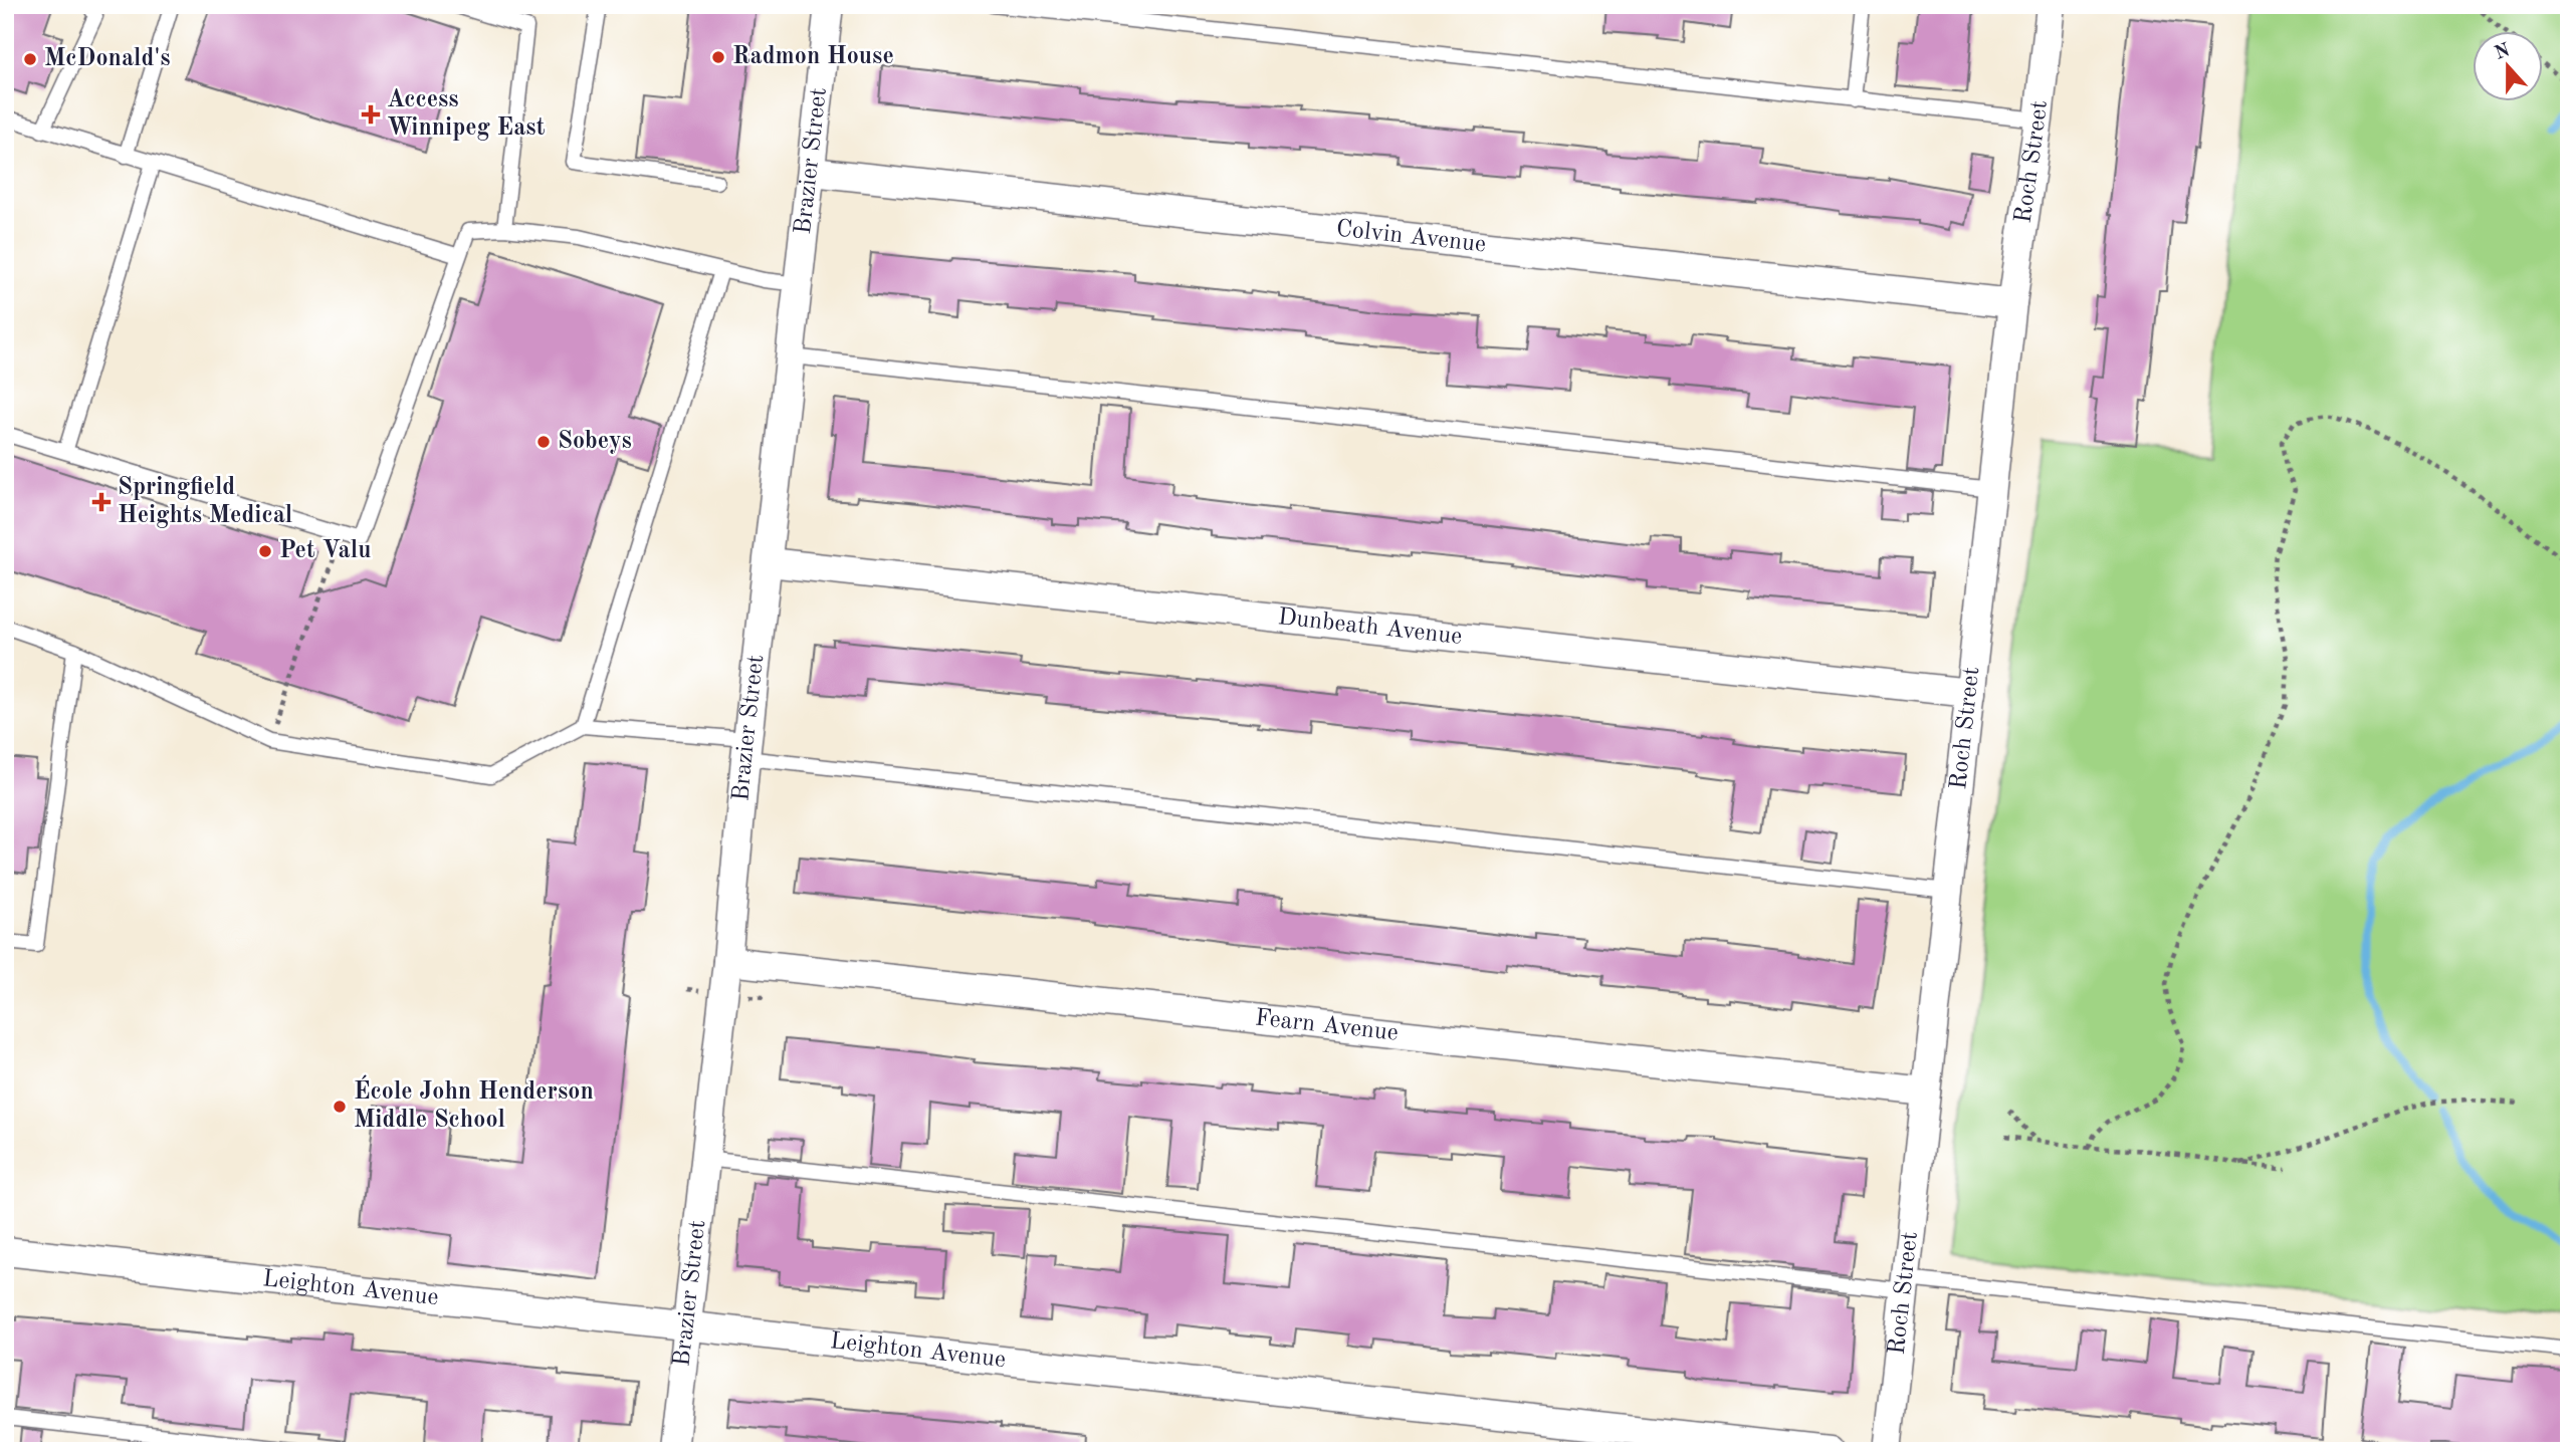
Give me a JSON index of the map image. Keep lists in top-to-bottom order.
{
  "streets": {
    "street": [
      "Brazier Street",
      "Roch Street",
      "Colvin Avenue",
      "Dunbeath Avenue",
      "Fearn Avenue",
      "Leighton Avenue"
    ]
  },
  "crossings": [
    ["Brazier Street", "Colvin Avenue"],
    ["Brazier Street", "Dunbeath Avenue"],
    ["Brazier Street", "Fearn Avenue"],
    ["Brazier Street", "Leighton Avenue"],
    ["Roch Street", "Colvin Avenue"],
    ["Roch Street", "Dunbeath Avenue"],
    ["Roch Street", "Fearn Avenue"]
  ],
  "places": {
    "other": [
      "Radmon House",
      "McDonald's",
      "Sobeys",
      "Pet Valu",
      "École John Henderson Middle School"
    ],
    "health": ["Access Winnipeg East", "Springfield Heights Medical"]
  },
  "north": "top"
}
